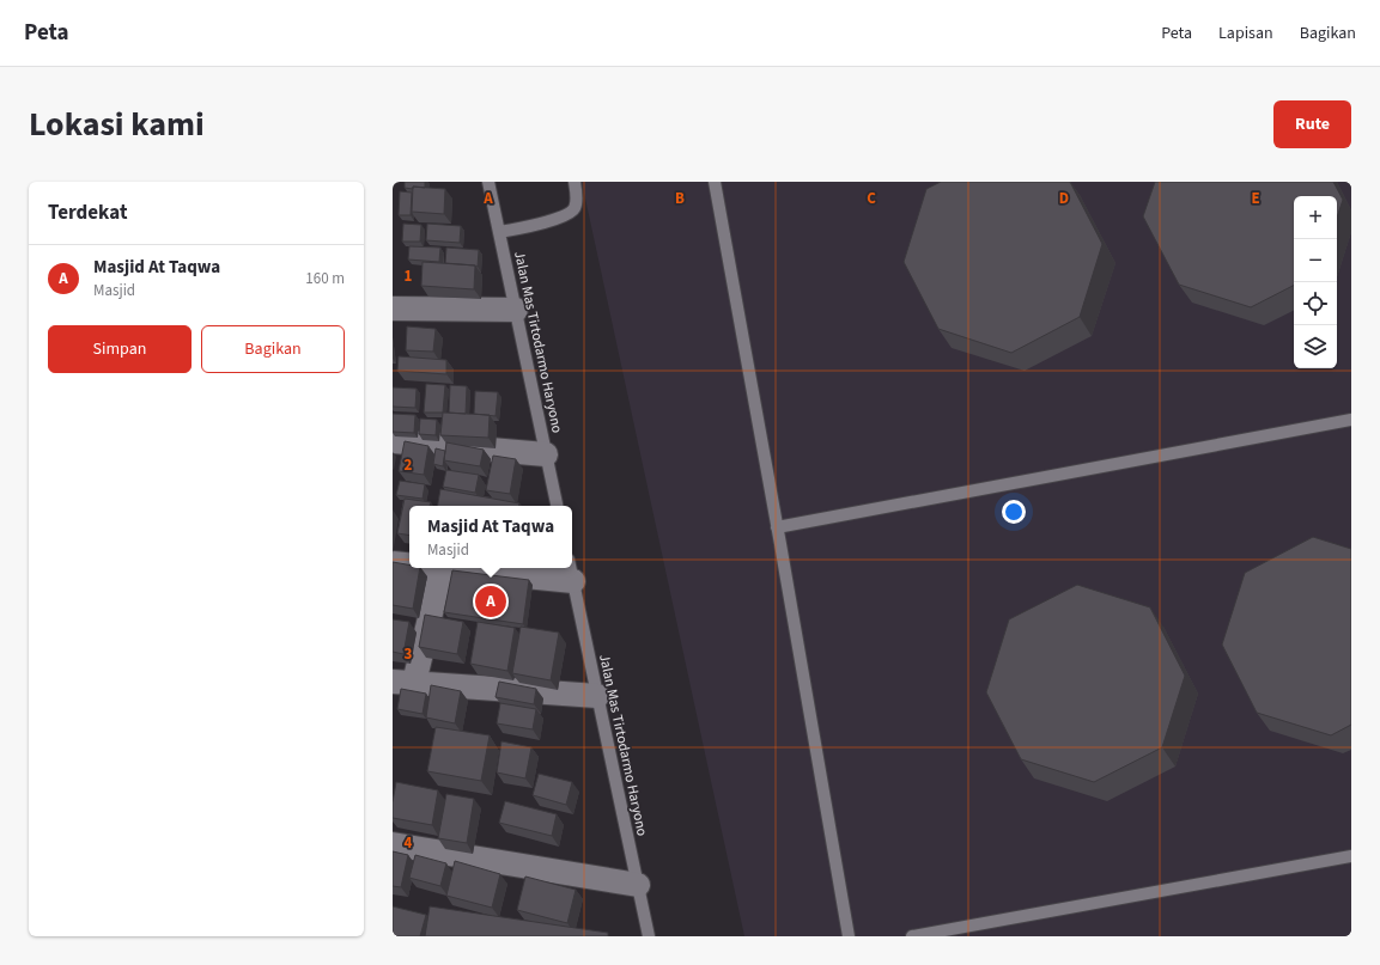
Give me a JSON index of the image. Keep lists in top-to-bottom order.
{
  "streets": {
    "lane": ["Jalan Mas Tirtodarmo Haryono"]
  },
  "page": {
    "header": "Peta",
    "nav": ["Peta", "Lapisan", "Bagikan"],
    "title": "Lokasi kami",
    "buttons": [
      "Rute",
      ["Simpan", "Bagikan"]
    ],
    "heading": "Terdekat",
    "map_buttons": ["+", "−"],
    "list": [
      {
        "mark": "A",
        "name": "Masjid At Taqwa",
        "note": "Masjid",
        "value": "160 m"
      }
    ],
    "popup": ["Masjid At Taqwa", "Masjid"],
    "pins": "A"
  },
  "grid": {
    "columns": [
      "A",
      "B",
      "C",
      "D",
      "E"
    ],
    "rows": [
      "1",
      "2",
      "3",
      "4"
    ]
  }
}
